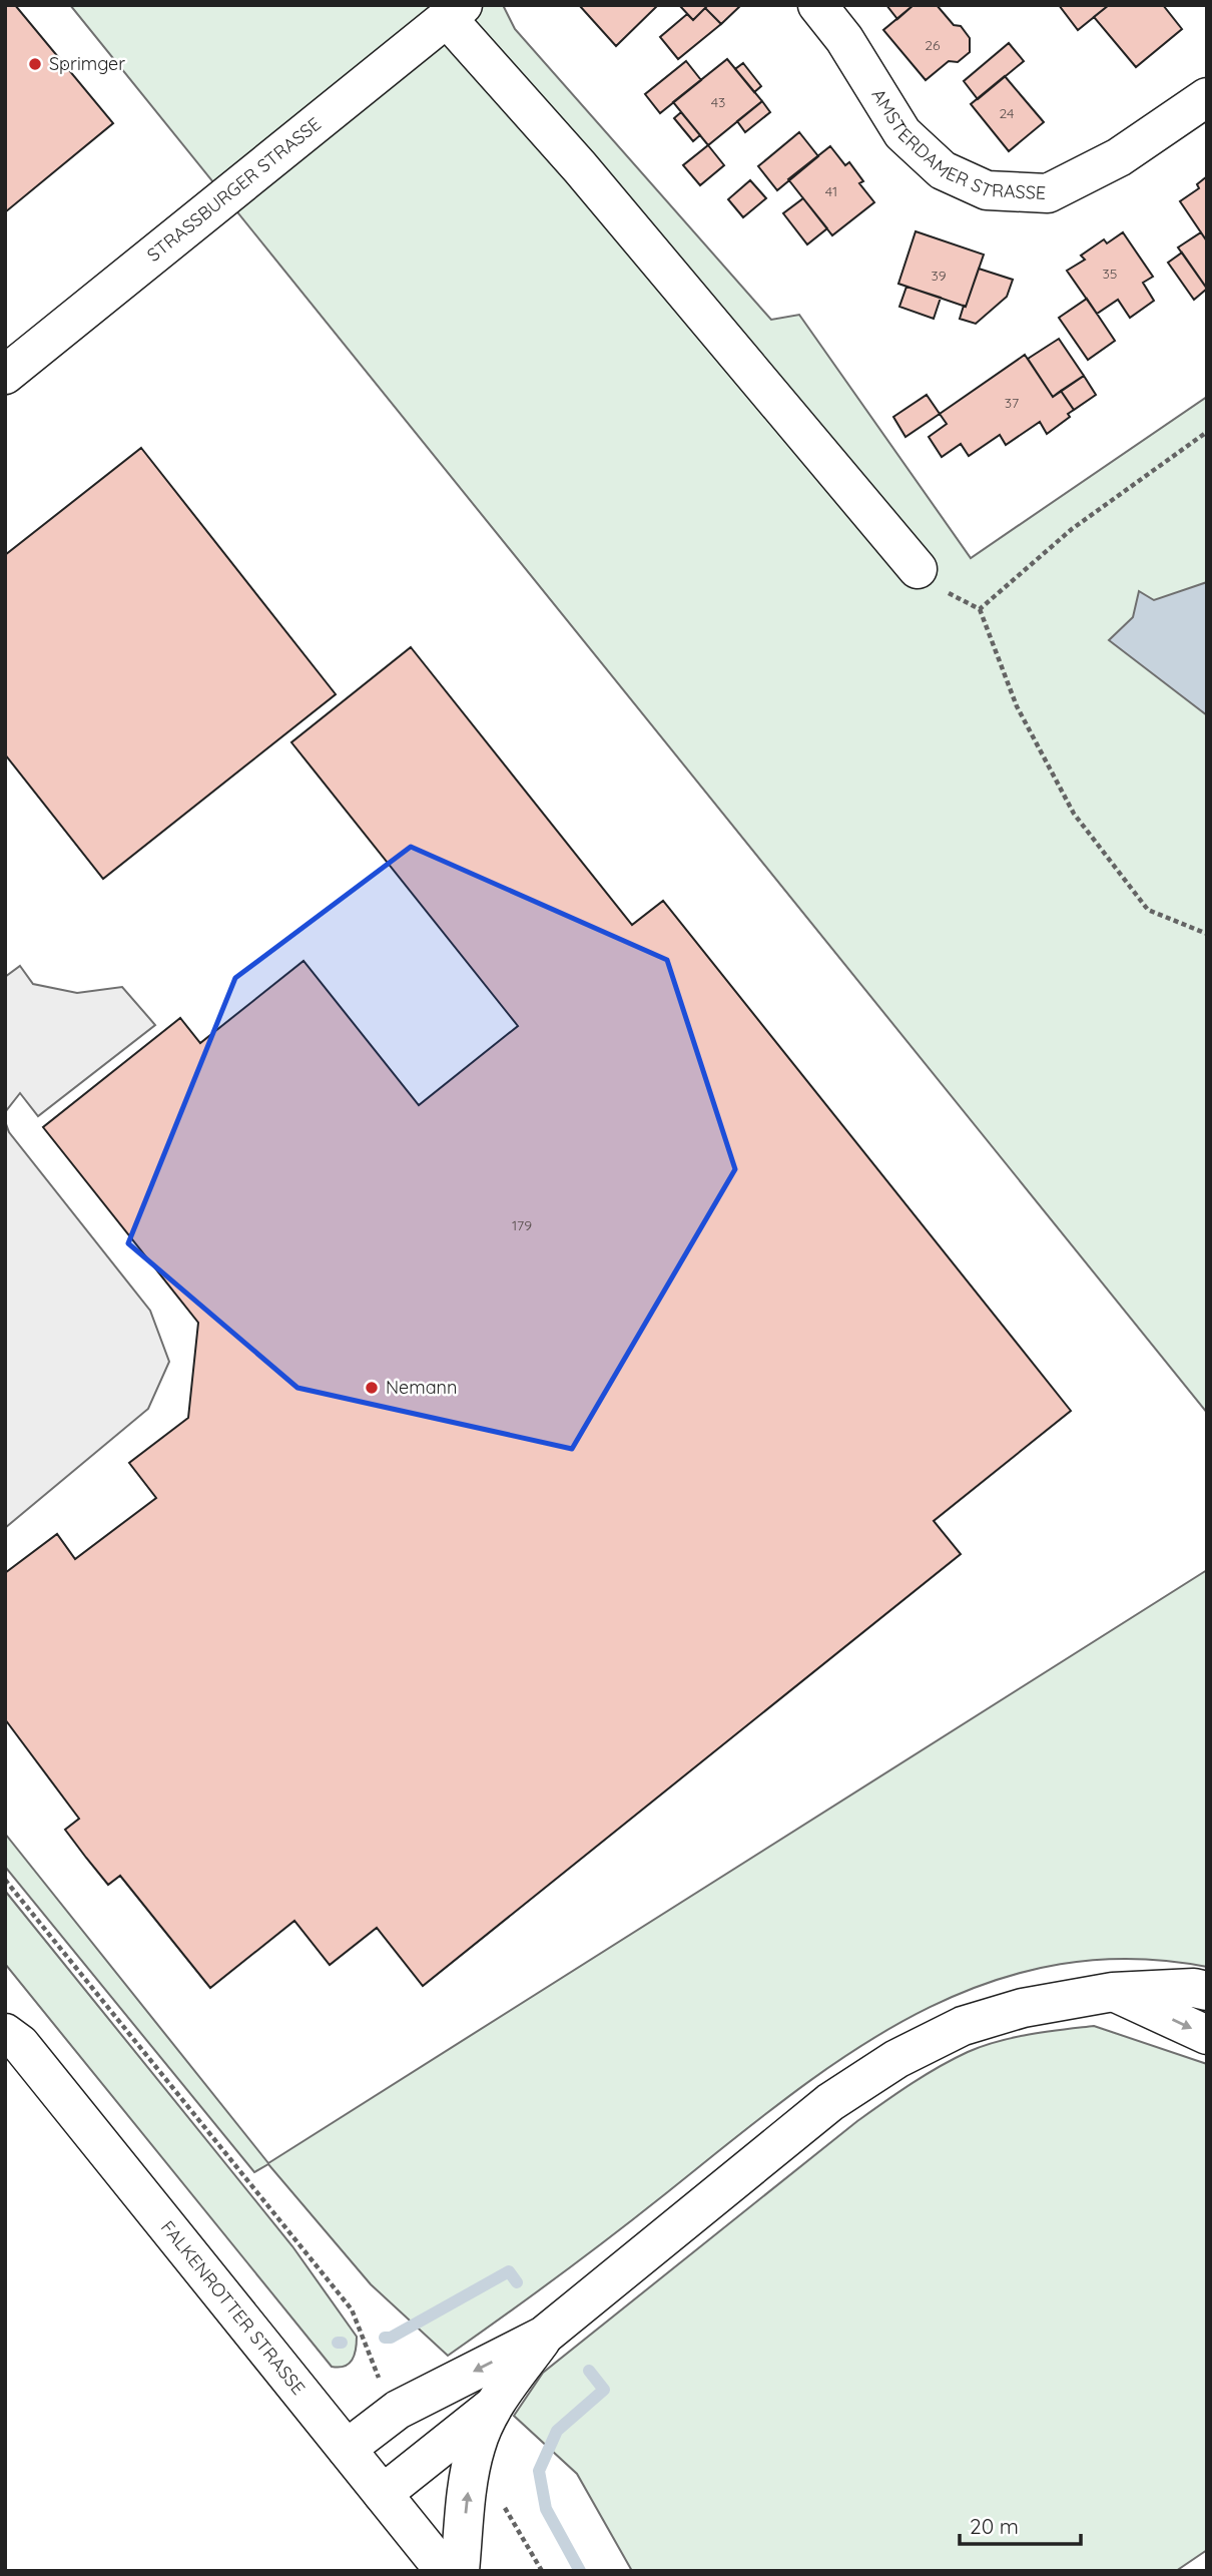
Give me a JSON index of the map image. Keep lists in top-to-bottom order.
{
  "streets": {
    "main road": ["AMSTERDAMER STRASSE", "STRASSBURGER STRASSE", "FALKENROTTER STRASSE"]
  },
  "places": ["Sprimger", "Nemann"],
  "house_numbers": [
    "26",
    "43",
    "24",
    "41",
    "35",
    "39",
    "37",
    "179"
  ],
  "scale_bar": "20 m"
}
